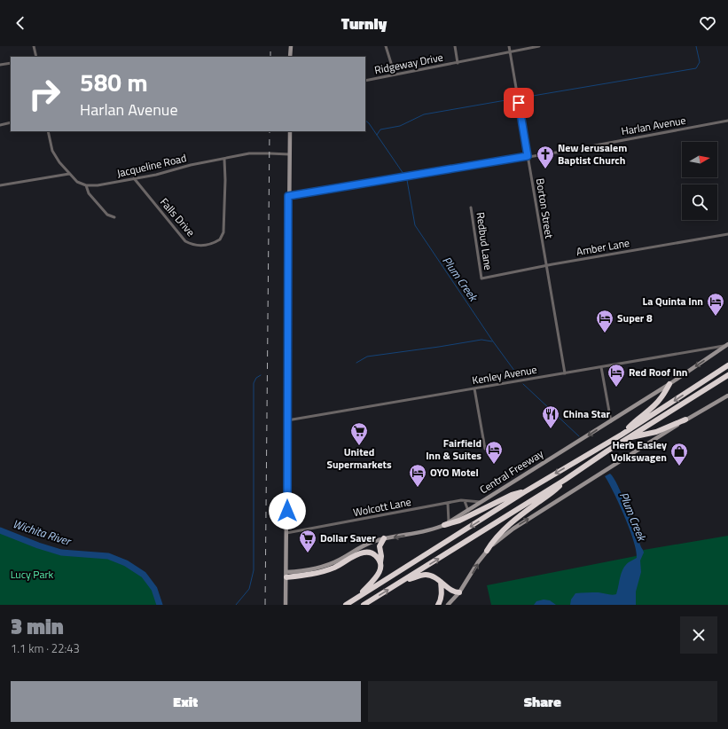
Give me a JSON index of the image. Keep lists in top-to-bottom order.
{
  "streets": {
    "main road": ["Central Freeway"],
    "street": [
      "Ridgeway Drive",
      "Harlan Avenue",
      "Jacqueline Road",
      "Borton Street",
      "Falls Drive",
      "Redbud Lane",
      "Amber Lane",
      "Kenley Avenue",
      "Wolcott Lane"
    ]
  },
  "crossings": [
    ["Ridgeway Drive", "Borton Street"],
    ["Harlan Avenue", "Borton Street"],
    ["Jacqueline Road", "Falls Drive"],
    ["Borton Street", "Amber Lane"],
    ["Borton Street", "Kenley Avenue"],
    ["Redbud Lane", "Amber Lane"],
    ["Kenley Avenue", "Central Freeway"],
    ["Central Freeway", "Wolcott Lane"]
  ],
  "one_way": ["Central Freeway"],
  "water": ["Plum Creek", "Wichita River"],
  "parks": ["Lucy Park"],
  "places": {
    "church": ["New Jerusalem Baptist Church"],
    "hotel": [
      "La Quinta Inn",
      "Super 8",
      "Red Roof Inn",
      "Fairfield Inn & Suites",
      "OYO Motel"
    ],
    "restaurant": ["China Star"],
    "supermarket": ["United Supermarkets", "Dollar Saver"],
    "shop": ["Herb Easley Volkswagen"]
  },
  "north": "right",
  "page": {
    "header": "Turnly",
    "turn": ["580 m", "Harlan Avenue"],
    "heading": ["3 min", "1.1 km · 22:43"],
    "buttons": ["Exit", "Share"]
  }
}
